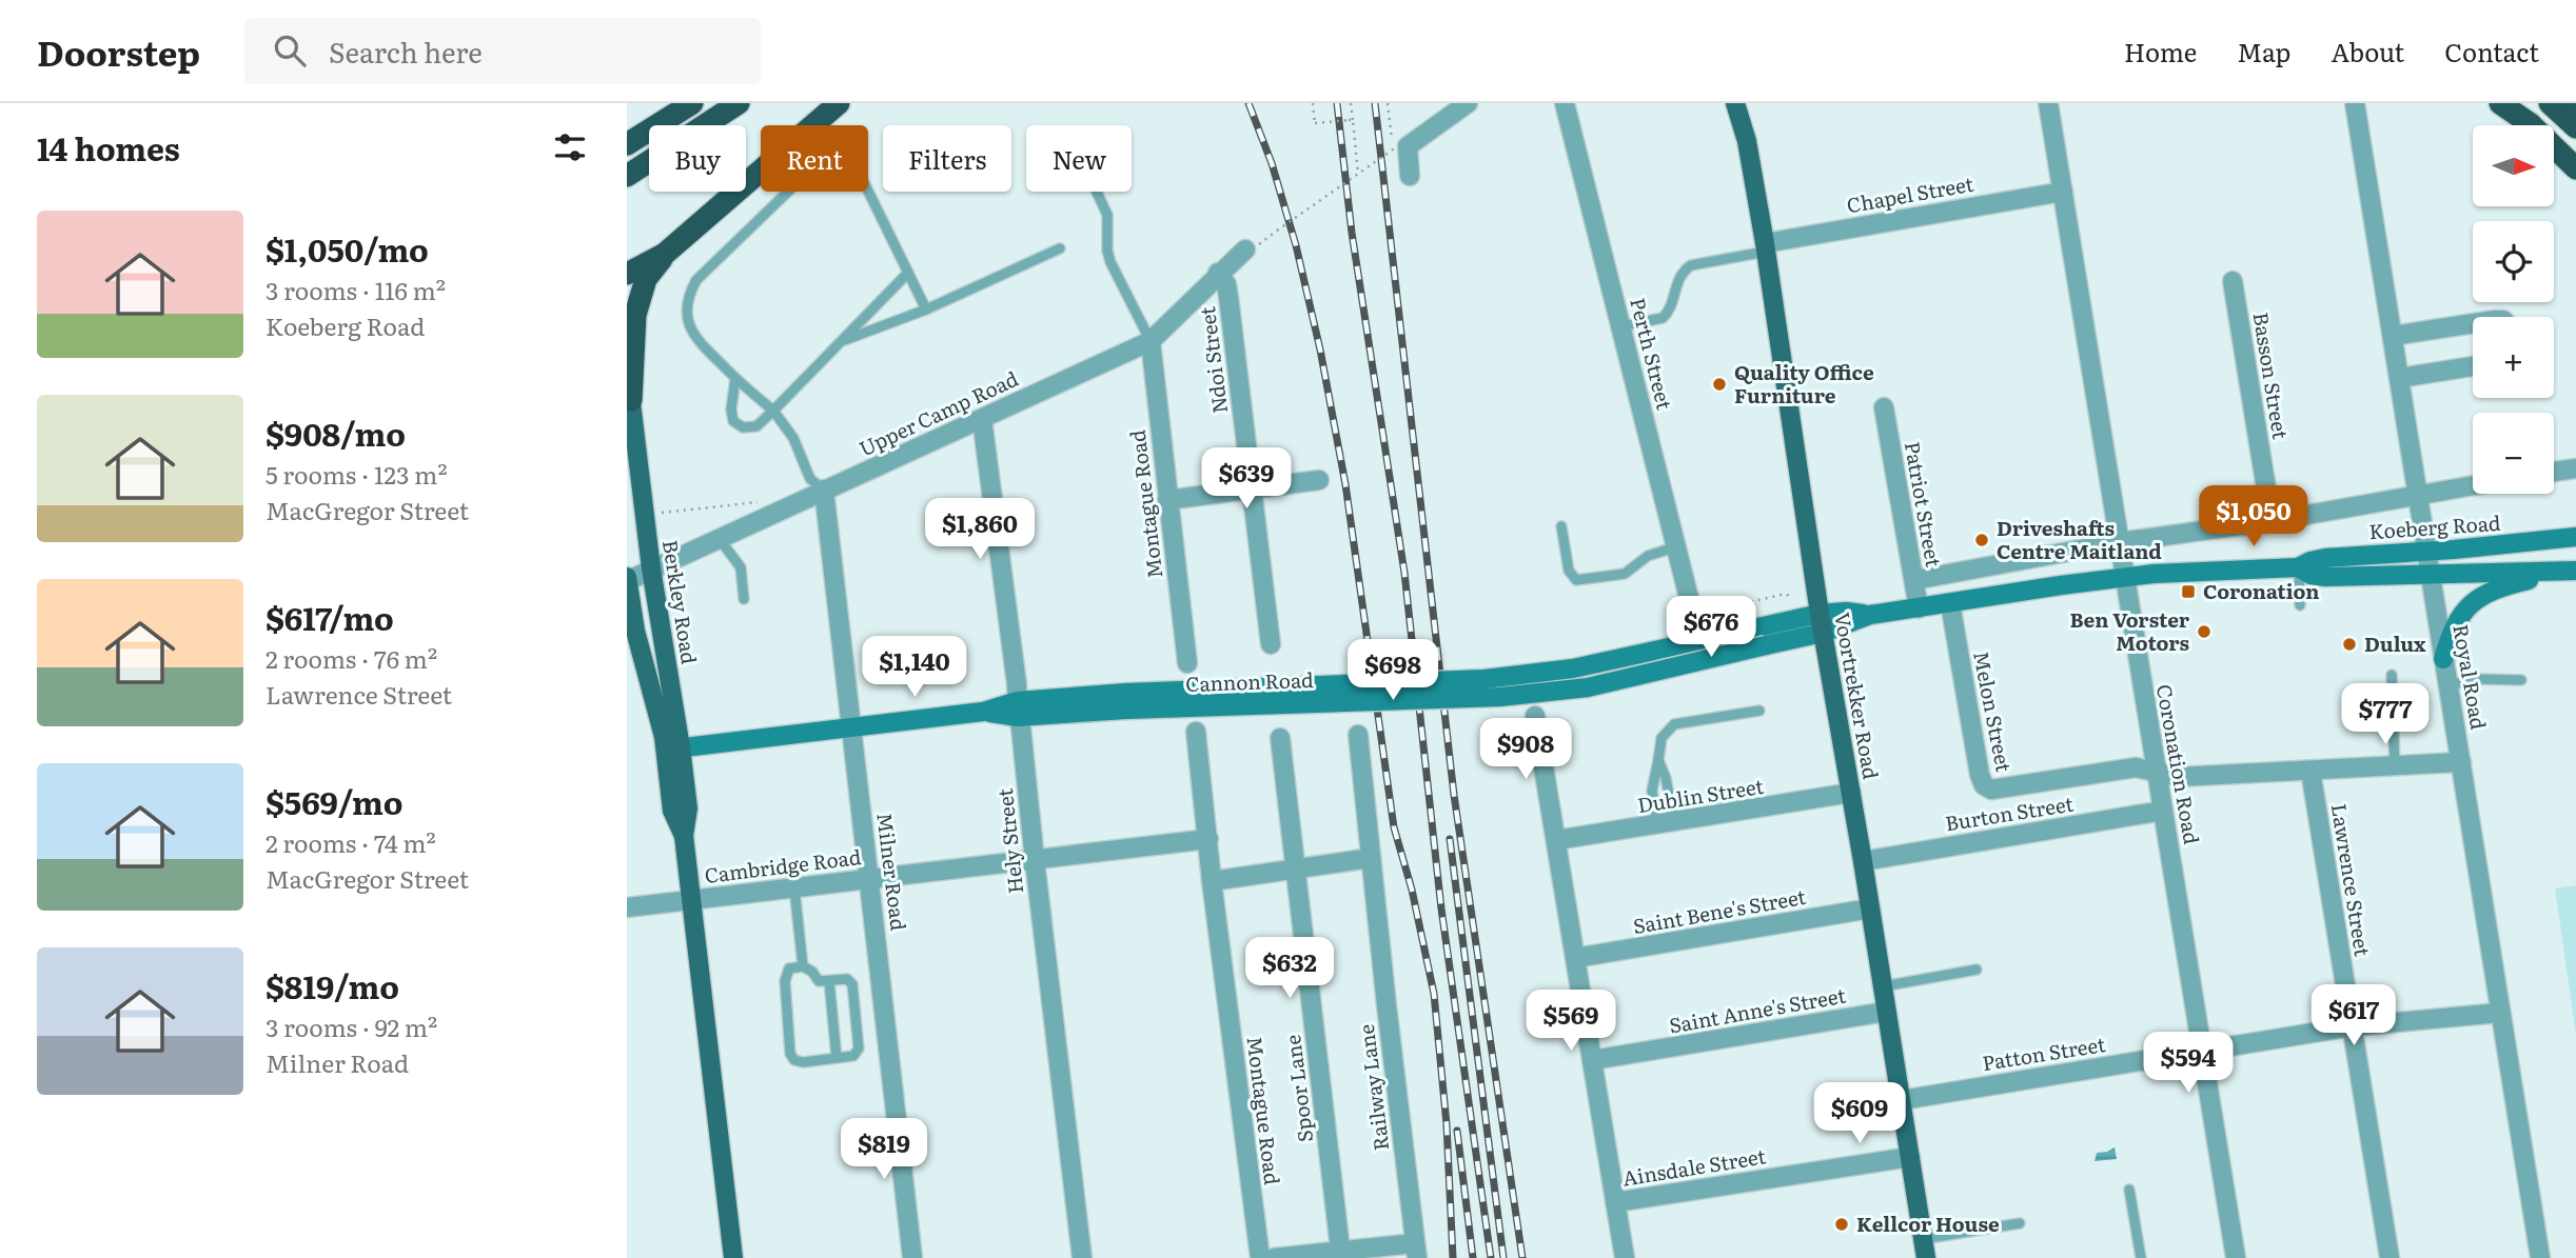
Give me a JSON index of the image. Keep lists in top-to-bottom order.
{
  "streets": {
    "main road": [
      "Koeberg Road",
      "Berkley Road",
      "Cannon Road",
      "Voortrekker Road"
    ],
    "street": [
      "Chapel Street",
      "Perth Street",
      "Ndoi Street",
      "Basson Street",
      "Upper Camp Road",
      "Montague Road",
      "Patriot Street",
      "Royal Road",
      "Melon Street",
      "Coronation Road",
      "Dublin Street",
      "Burton Street",
      "Hely Street",
      "Cambridge Road",
      "Milner Road",
      "Lawrence Street",
      "Saint Bene's Street",
      "Saint Anne's Street",
      "Patton Street",
      "Railway Lane",
      "Spoor Lane",
      "Ainsdale Street"
    ]
  },
  "crossings": [
    ["Chapel Street", "Voortrekker Road"],
    ["Chapel Street", "Coronation Road"],
    ["Ndoi Street", "Upper Camp Road"],
    ["Upper Camp Road", "Montague Road"],
    ["Upper Camp Road", "Berkley Road"],
    ["Upper Camp Road", "Hely Street"],
    ["Upper Camp Road", "Milner Road"],
    ["Montague Road", "Cambridge Road"],
    ["Patriot Street", "Koeberg Road"],
    ["Koeberg Road", "Royal Road"],
    ["Koeberg Road", "Cannon Road"],
    ["Koeberg Road", "Voortrekker Road"],
    ["Koeberg Road", "Melon Street"],
    ["Koeberg Road", "Coronation Road"],
    ["Berkley Road", "Cannon Road"],
    ["Berkley Road", "Cambridge Road"],
    ["Royal Road", "Patton Street"],
    ["Cannon Road", "Voortrekker Road"],
    ["Cannon Road", "Hely Street"],
    ["Cannon Road", "Milner Road"],
    ["Voortrekker Road", "Dublin Street"],
    ["Voortrekker Road", "Burton Street"],
    ["Voortrekker Road", "Saint Bene's Street"],
    ["Voortrekker Road", "Saint Anne's Street"],
    ["Voortrekker Road", "Patton Street"],
    ["Voortrekker Road", "Ainsdale Street"],
    ["Melon Street", "Coronation Road"],
    ["Coronation Road", "Burton Street"],
    ["Coronation Road", "Patton Street"],
    ["Hely Street", "Cambridge Road"],
    ["Cambridge Road", "Milner Road"],
    ["Lawrence Street", "Patton Street"]
  ],
  "places": {
    "other": [
      "Quality Office Furniture",
      "Driveshafts Centre Maitland",
      "Ben Vorster Motors",
      "Dulux",
      "Kellcor House"
    ],
    "transit": ["Coronation"]
  },
  "north": "right",
  "page": {
    "header": "Doorstep",
    "search": "Search here",
    "nav": [
      "Home",
      "Map",
      "About",
      "Contact"
    ],
    "heading": "14 homes",
    "map_buttons": ["+", "−"],
    "chip": [
      "Buy",
      "Rent",
      "Filters",
      "New"
    ],
    "list": [
      {
        "name": "$1,050/mo",
        "note": "3 rooms · 116 m² · Koeberg Road"
      },
      {
        "name": "$908/mo",
        "note": "5 rooms · 123 m² · MacGregor Street"
      },
      {
        "name": "$617/mo",
        "note": "2 rooms · 76 m² · Lawrence Street"
      },
      {
        "name": "$569/mo",
        "note": "2 rooms · 74 m² · MacGregor Street"
      },
      {
        "name": "$819/mo",
        "note": "3 rooms · 92 m² · Milner Road"
      }
    ],
    "price": [
      "$639",
      "$1,050",
      "$1,860",
      "$676",
      "$1,140",
      "$698",
      "$777",
      "$908",
      "$632",
      "$617",
      "$569",
      "$594",
      "$609",
      "$819"
    ]
  }
}
